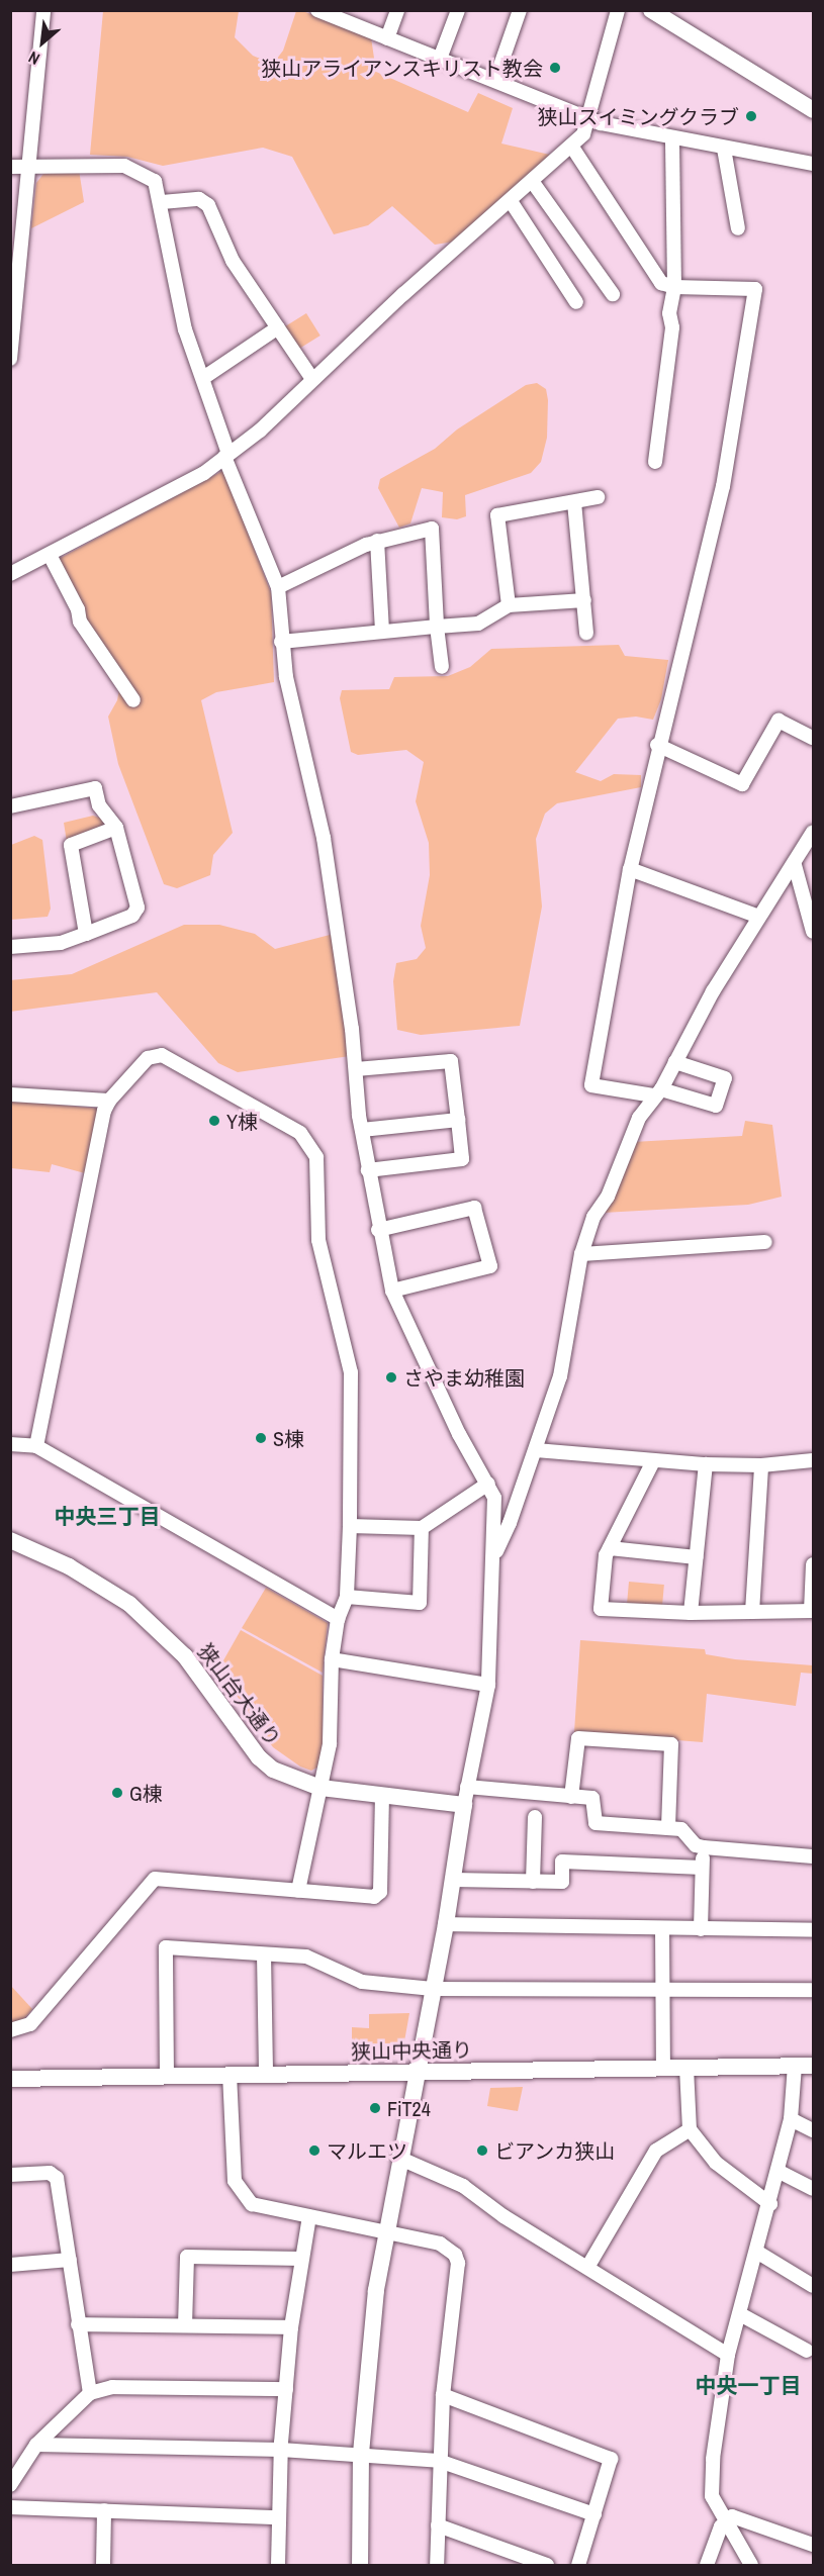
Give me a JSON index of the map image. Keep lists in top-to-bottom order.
{
  "streets": {
    "street": ["狭山台大通り", "狭山中央通り"]
  },
  "districts": ["中央三丁目", "中央一丁目"],
  "places": [
    "狭山アライアンスキリスト教会",
    "狭山スイミングクラブ",
    "Y棟",
    "さやま幼稚園",
    "S棟",
    "G棟",
    "FiT24",
    "マルエツ",
    "ビアンカ狭山"
  ],
  "north": "bottom left"
}
